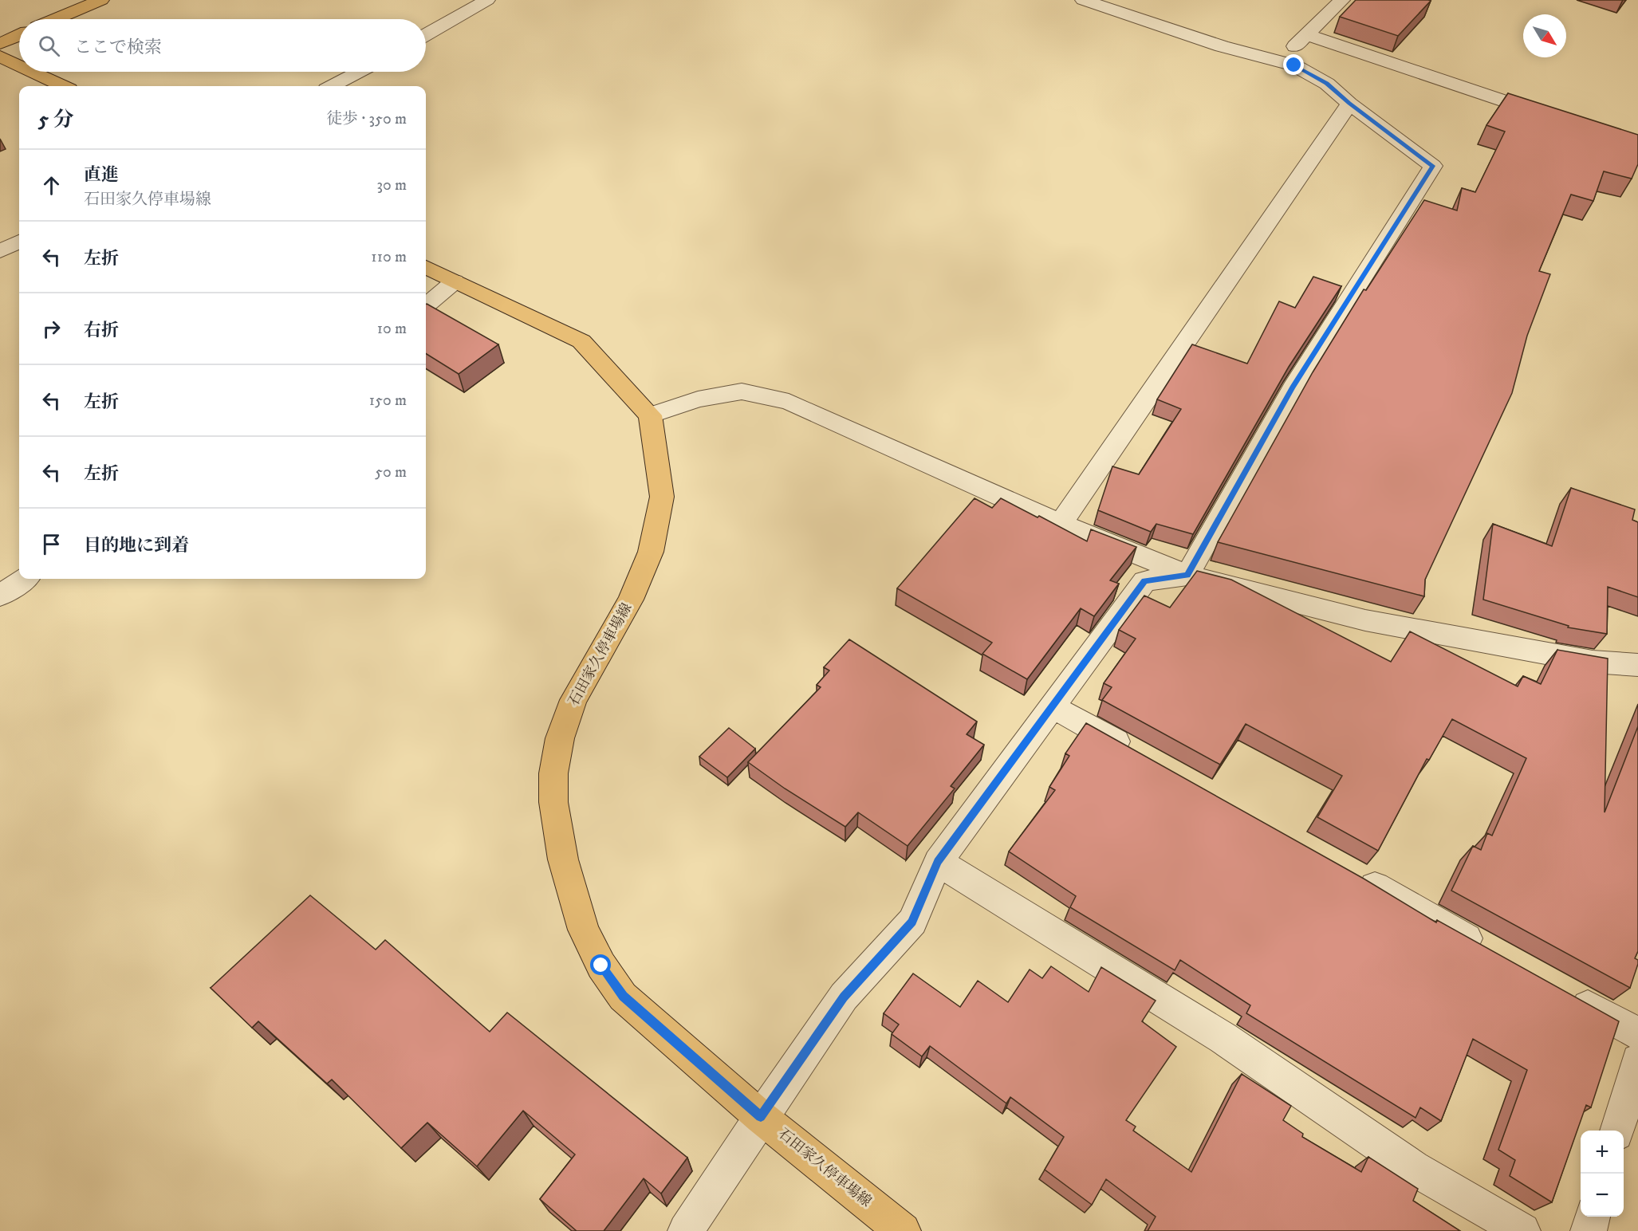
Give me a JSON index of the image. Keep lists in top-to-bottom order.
{
  "streets": {
    "main road": ["石田家久停車場線"]
  },
  "north": "bottom right",
  "page": {
    "search": "ここで検索",
    "heading": ["5 分", "徒歩 · 350 m"],
    "list": [
      ["直進", "石田家久停車場線", "30 m"],
      ["左折", "110 m"],
      ["右折", "10 m"],
      ["左折", "150 m"],
      ["左折", "50 m"],
      "目的地に到着"
    ],
    "map_buttons": ["+", "−"]
  }
}
